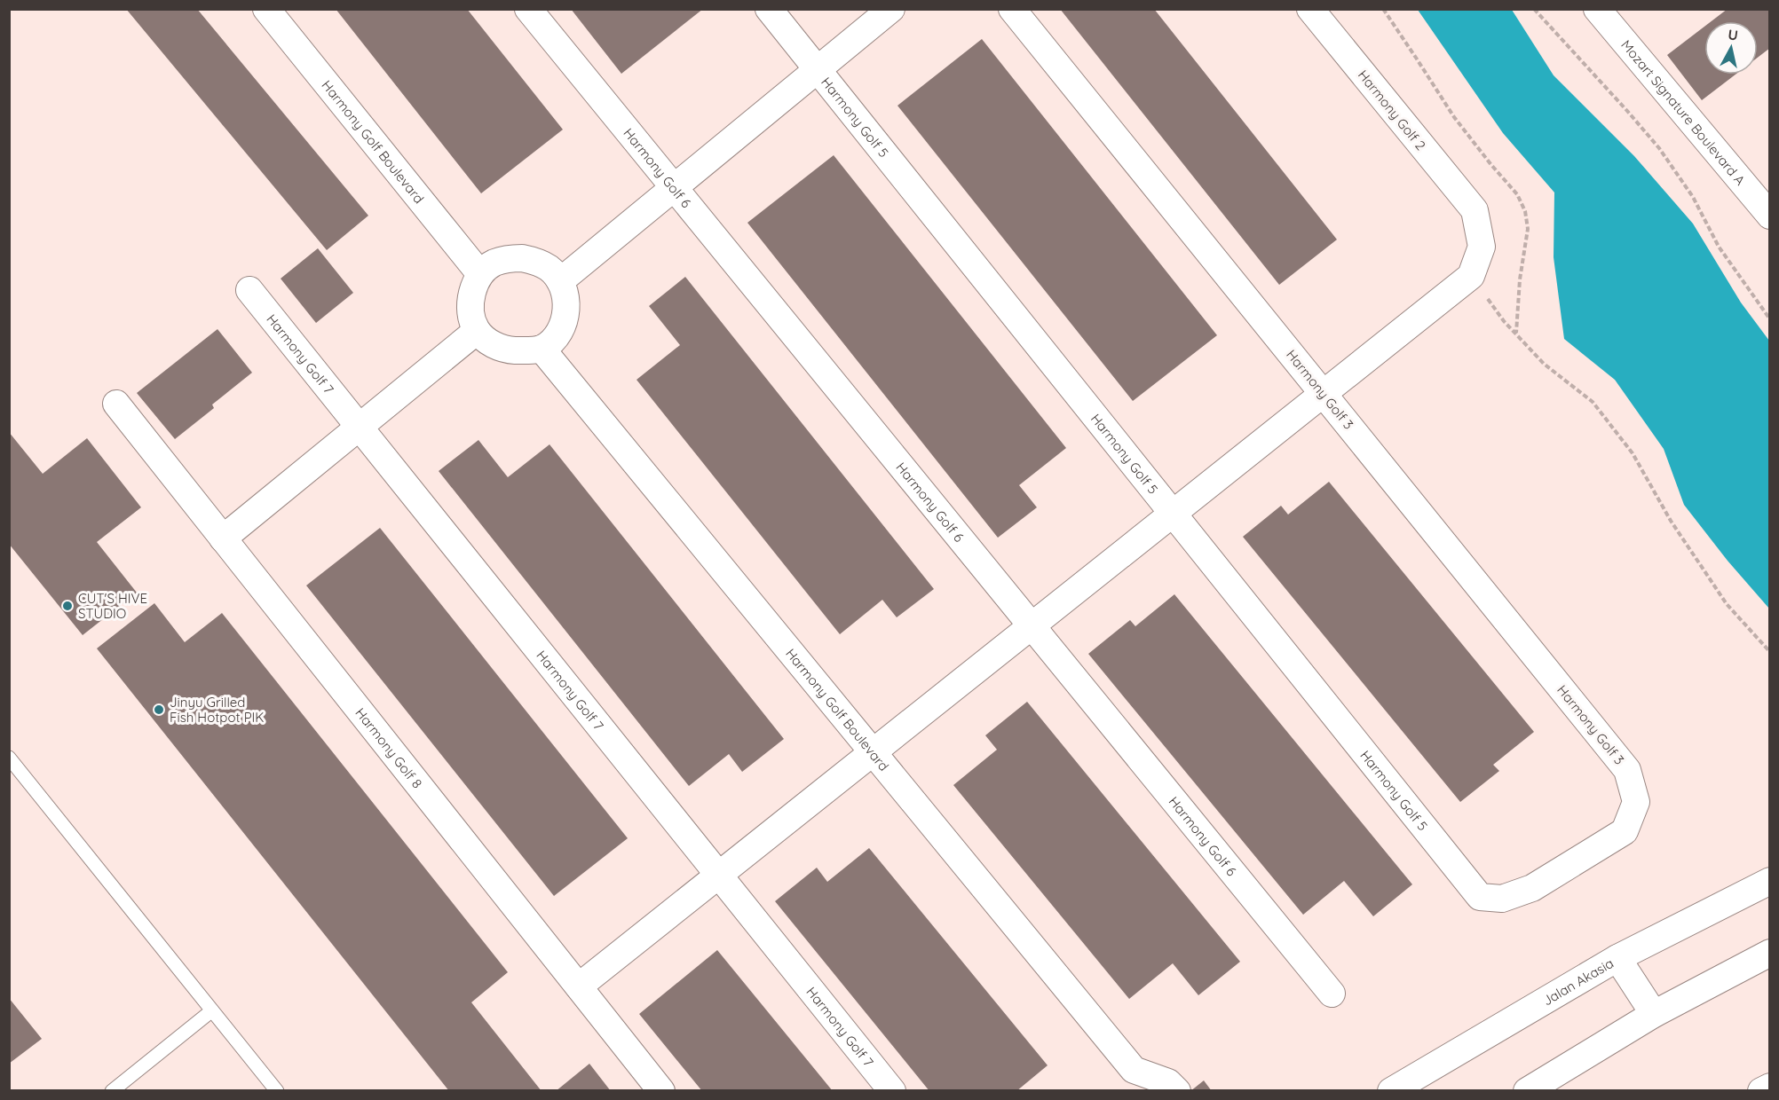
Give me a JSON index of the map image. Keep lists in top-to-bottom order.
{
  "streets": {
    "street": [
      "Harmony Golf 2",
      "Mozart Signature Boulevard A",
      "Harmony Golf 5",
      "Harmony Golf Boulevard",
      "Harmony Golf 6",
      "Harmony Golf 7",
      "Harmony Golf 3",
      "Harmony Golf 8",
      "Jalan Akasia"
    ]
  },
  "crossings": [
    ["Harmony Golf 5", "Harmony Golf 3"]
  ],
  "places": ["CUT'S HIVE STUDIO", "Jinyu Grilled Fish Hotpot PIK"],
  "north": "top"
}
